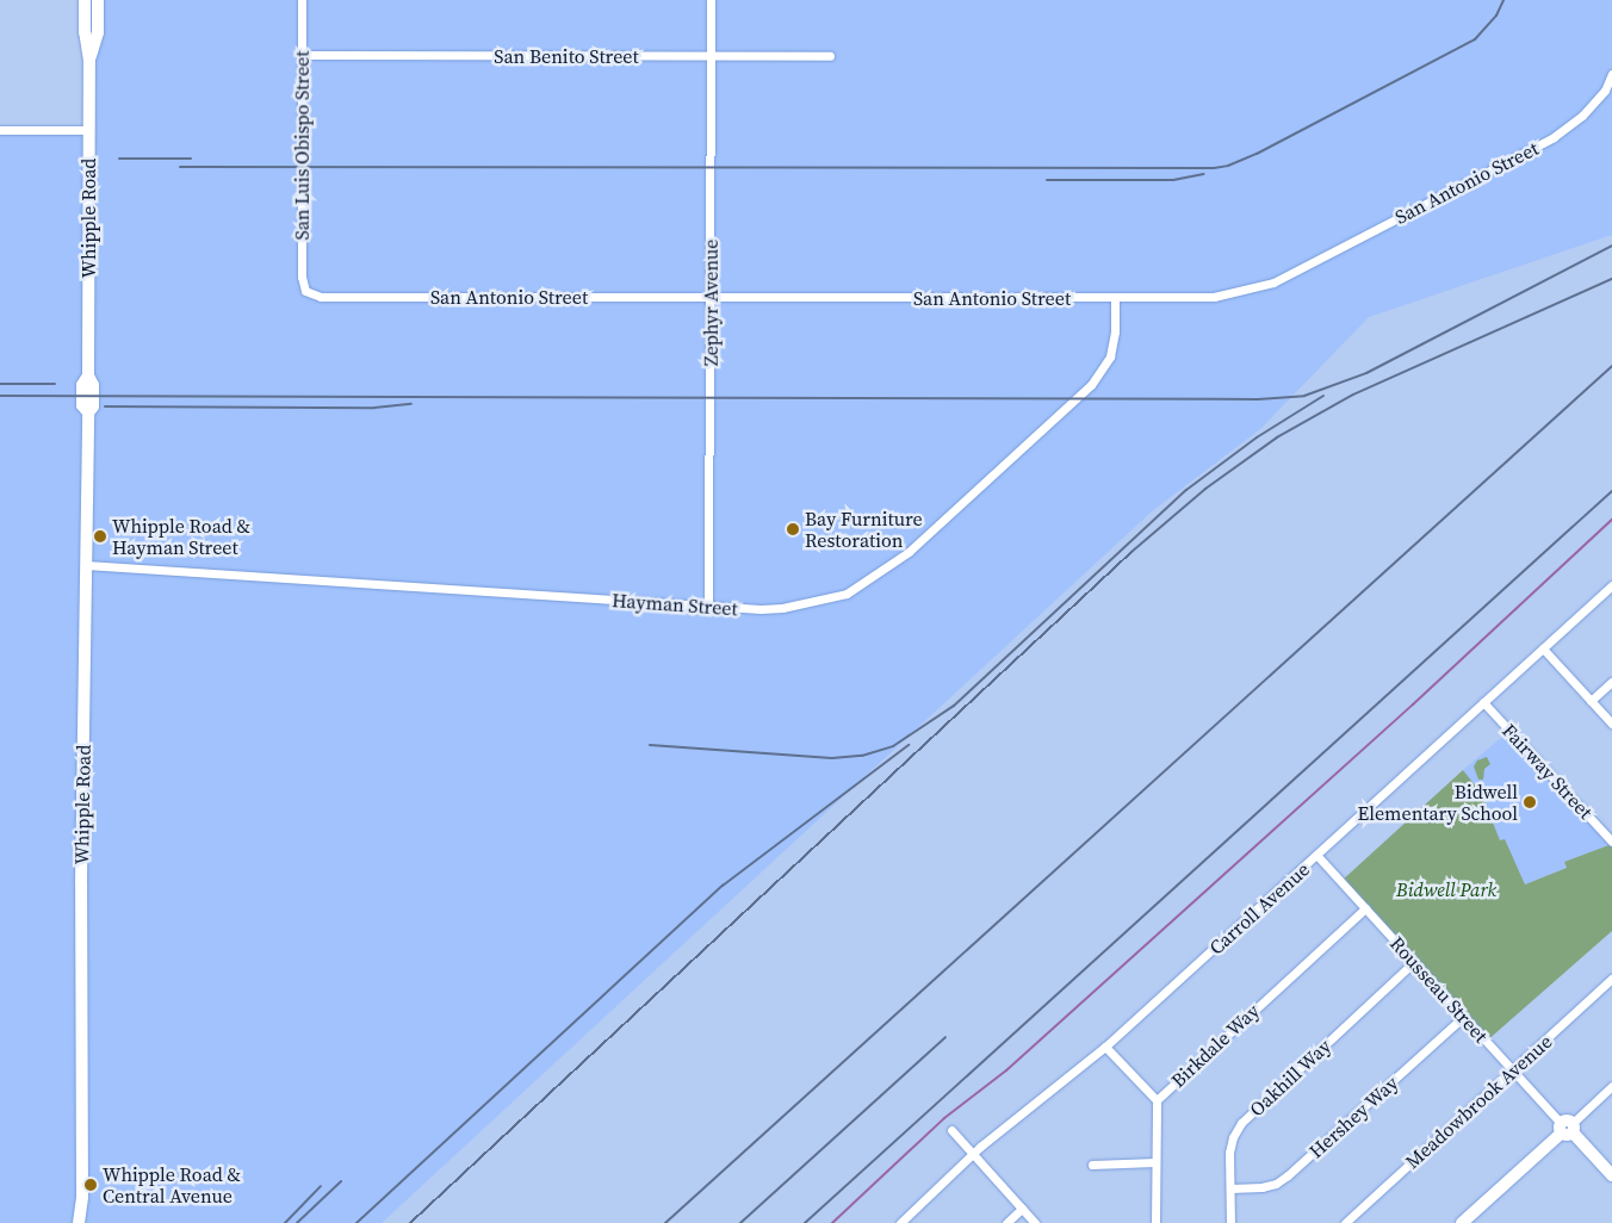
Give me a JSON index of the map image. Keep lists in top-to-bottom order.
{
  "streets": {
    "main road": ["Whipple Road", "Rousseau Street"],
    "street": [
      "San Benito Street",
      "San Luis Obispo Street",
      "San Antonio Street",
      "Zephyr Avenue",
      "Hayman Street",
      "Fairway Street",
      "Carroll Avenue",
      "Birkdale Way",
      "Oakhill Way",
      "Meadowbrook Avenue",
      "Hershey Way"
    ]
  },
  "crossings": [
    ["San Benito Street", "San Luis Obispo Street"],
    ["San Benito Street", "Zephyr Avenue"],
    ["San Luis Obispo Street", "San Antonio Street"],
    ["San Antonio Street", "Zephyr Avenue"],
    ["San Antonio Street", "Hayman Street"],
    ["Whipple Road", "Hayman Street"],
    ["Zephyr Avenue", "Hayman Street"],
    ["Fairway Street", "Carroll Avenue"],
    ["Carroll Avenue", "Rousseau Street"],
    ["Rousseau Street", "Birkdale Way"],
    ["Rousseau Street", "Oakhill Way"],
    ["Rousseau Street", "Meadowbrook Avenue"],
    ["Rousseau Street", "Hershey Way"],
    ["Oakhill Way", "Hershey Way"]
  ],
  "parks": ["Bidwell Park"],
  "places": [
    "Bay Furniture Restoration",
    "Whipple Road & Hayman Street",
    "Bidwell Elementary School",
    "Whipple Road & Central Avenue"
  ]
}
